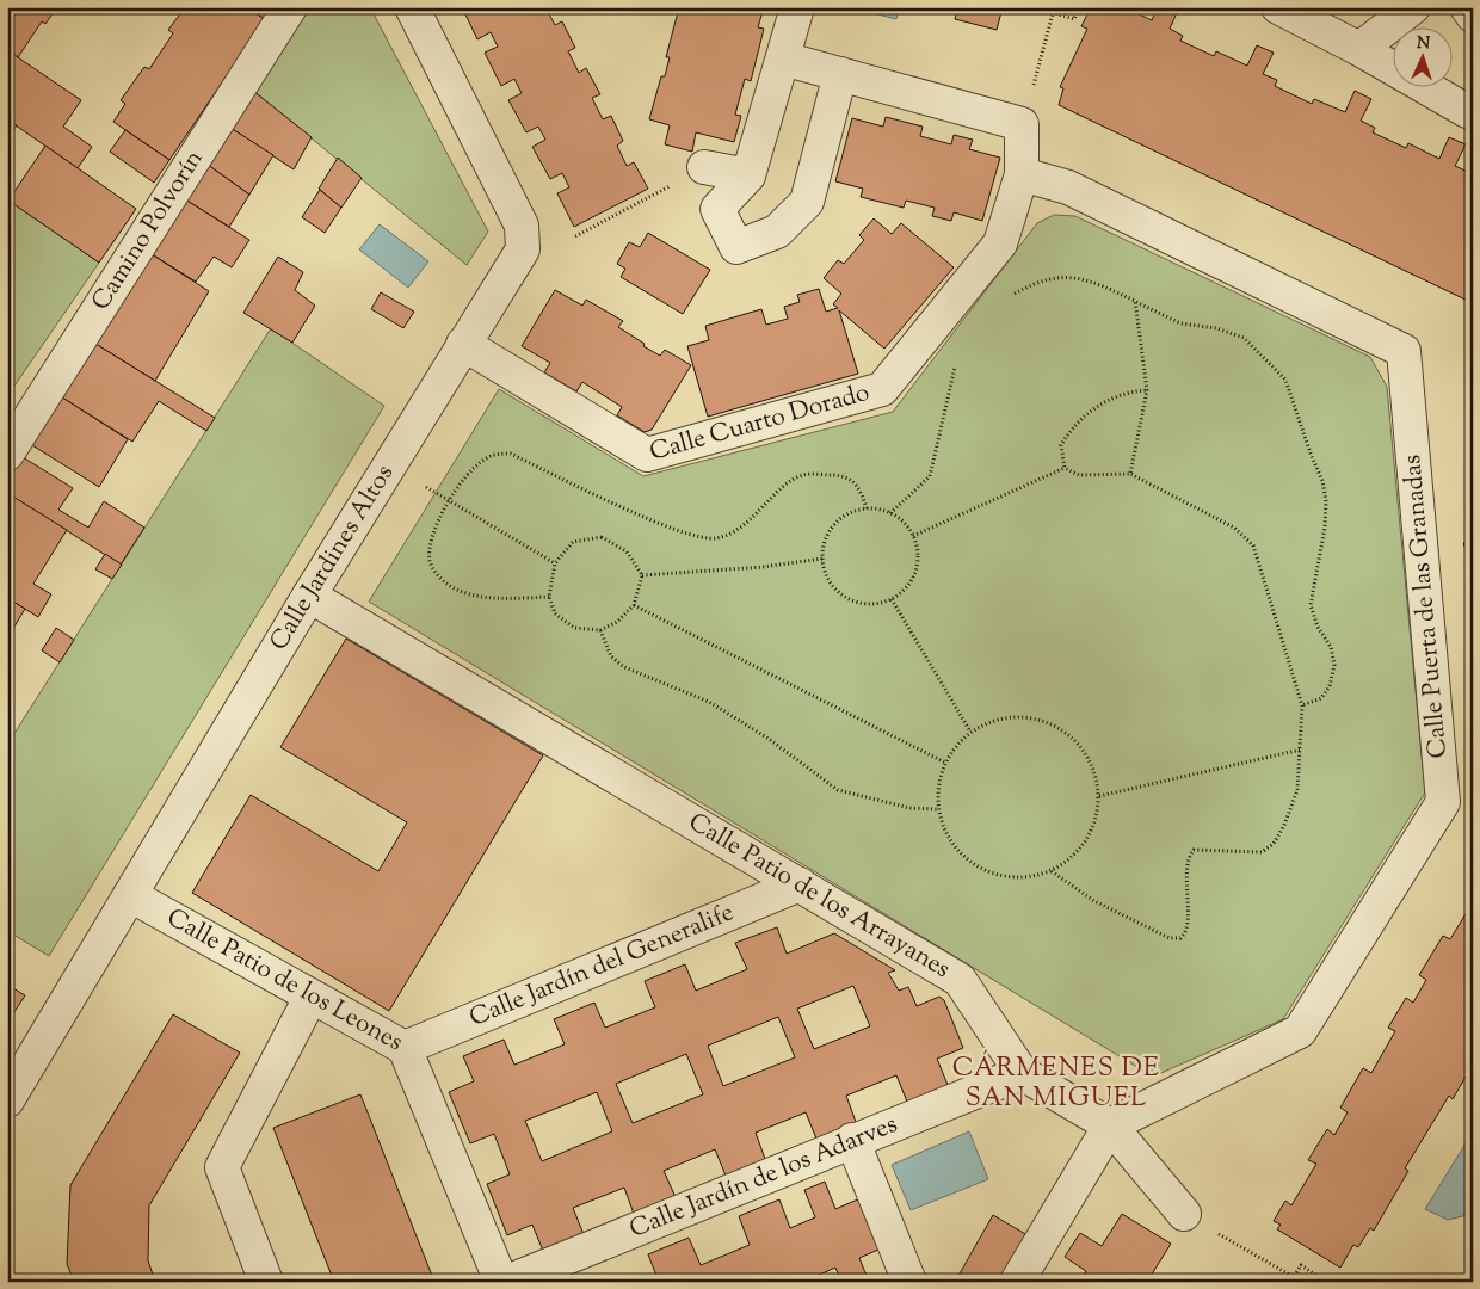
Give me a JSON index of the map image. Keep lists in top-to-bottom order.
{
  "streets": {
    "street": [
      "Camino Polvorín",
      "Calle Cuarto Dorado",
      "Calle Jardines Altos",
      "Calle Puerta de las Granadas",
      "Calle Patio de los Arrayanes",
      "Calle Jardín del Generalife",
      "Calle Patio de los Leones",
      "Calle Jardín de los Adarves"
    ]
  },
  "crossings": [
    ["Calle Cuarto Dorado", "Calle Jardines Altos"],
    ["Calle Cuarto Dorado", "Calle Puerta de las Granadas"],
    ["Calle Jardines Altos", "Calle Patio de los Arrayanes"],
    ["Calle Jardines Altos", "Calle Patio de los Leones"],
    ["Calle Puerta de las Granadas", "Calle Patio de los Arrayanes"],
    ["Calle Patio de los Arrayanes", "Calle Jardín del Generalife"],
    ["Calle Patio de los Arrayanes", "Calle Jardín de los Adarves"],
    ["Calle Jardín del Generalife", "Calle Patio de los Leones"]
  ],
  "districts": ["CÁRMENES DE SAN MIGUEL"],
  "north": "top"
}
